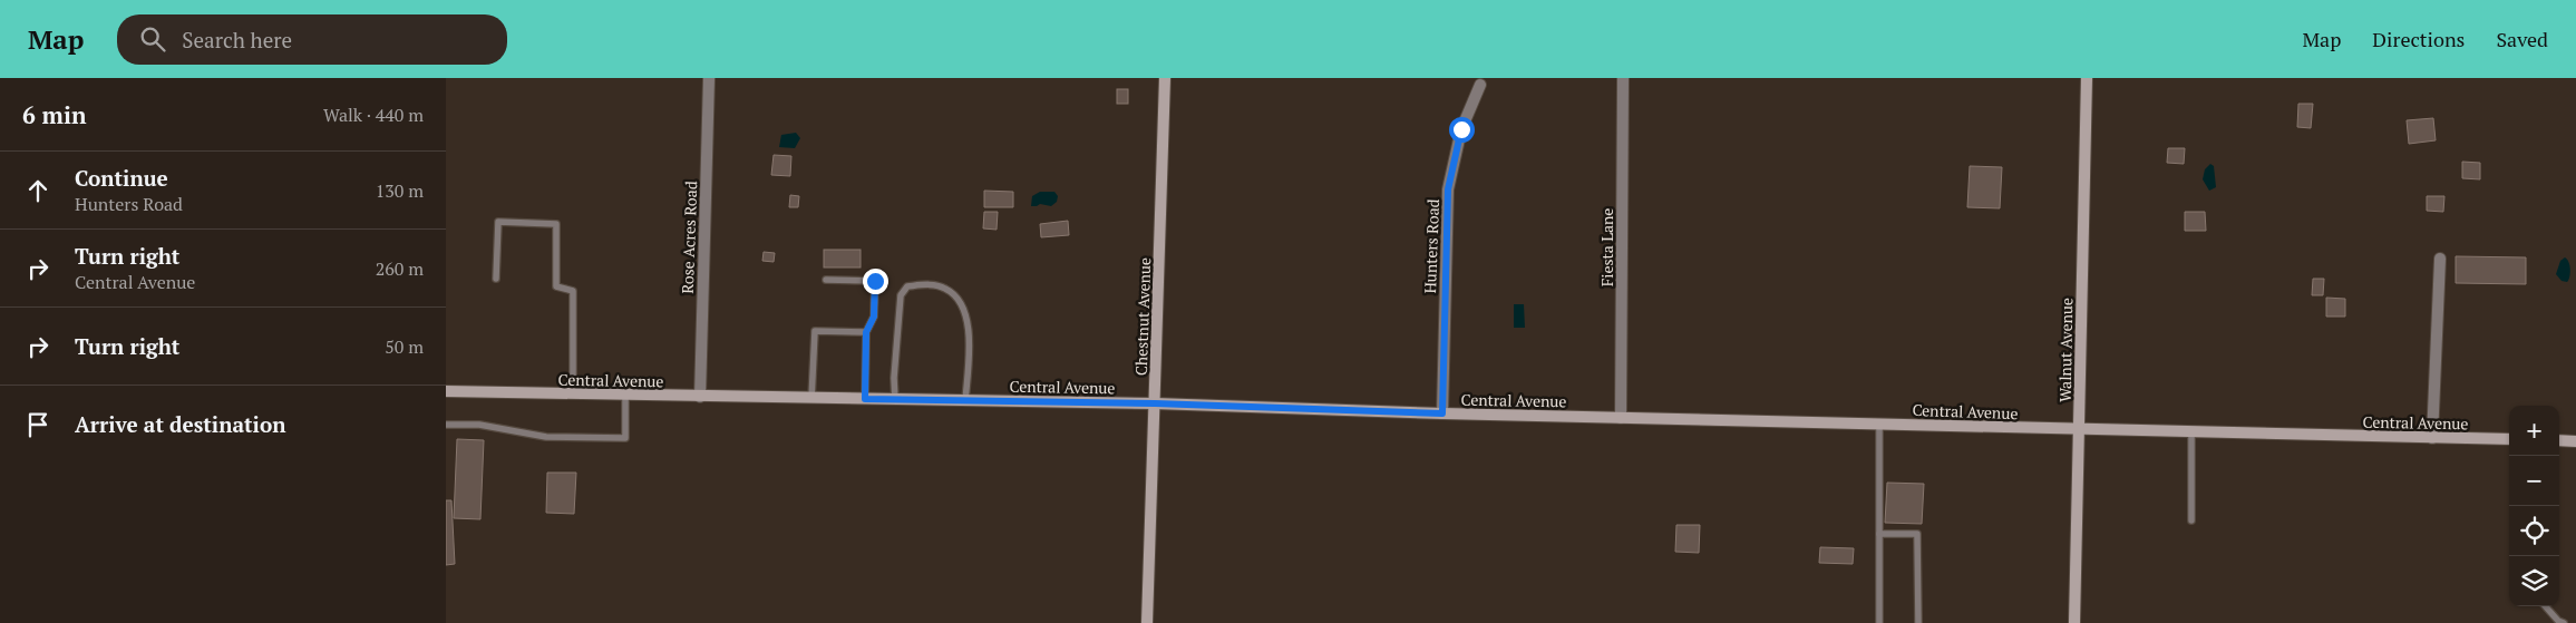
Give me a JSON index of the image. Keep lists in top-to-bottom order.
{
  "streets": {
    "street": [
      "Rose Acres Road",
      "Hunters Road",
      "Fiesta Lane",
      "Chestnut Avenue",
      "Walnut Avenue",
      "Central Avenue"
    ]
  },
  "crossings": [
    ["Rose Acres Road", "Central Avenue"],
    ["Hunters Road", "Central Avenue"],
    ["Fiesta Lane", "Central Avenue"],
    ["Chestnut Avenue", "Central Avenue"],
    ["Walnut Avenue", "Central Avenue"]
  ],
  "page": {
    "header": "Map",
    "search": "Search here",
    "nav": ["Map", "Directions", "Saved"],
    "heading": ["6 min", "Walk · 440 m"],
    "list": [
      ["Continue", "Hunters Road", "130 m"],
      ["Turn right", "Central Avenue", "260 m"],
      ["Turn right", "50 m"],
      "Arrive at destination"
    ],
    "map_buttons": ["+", "−"]
  }
}
